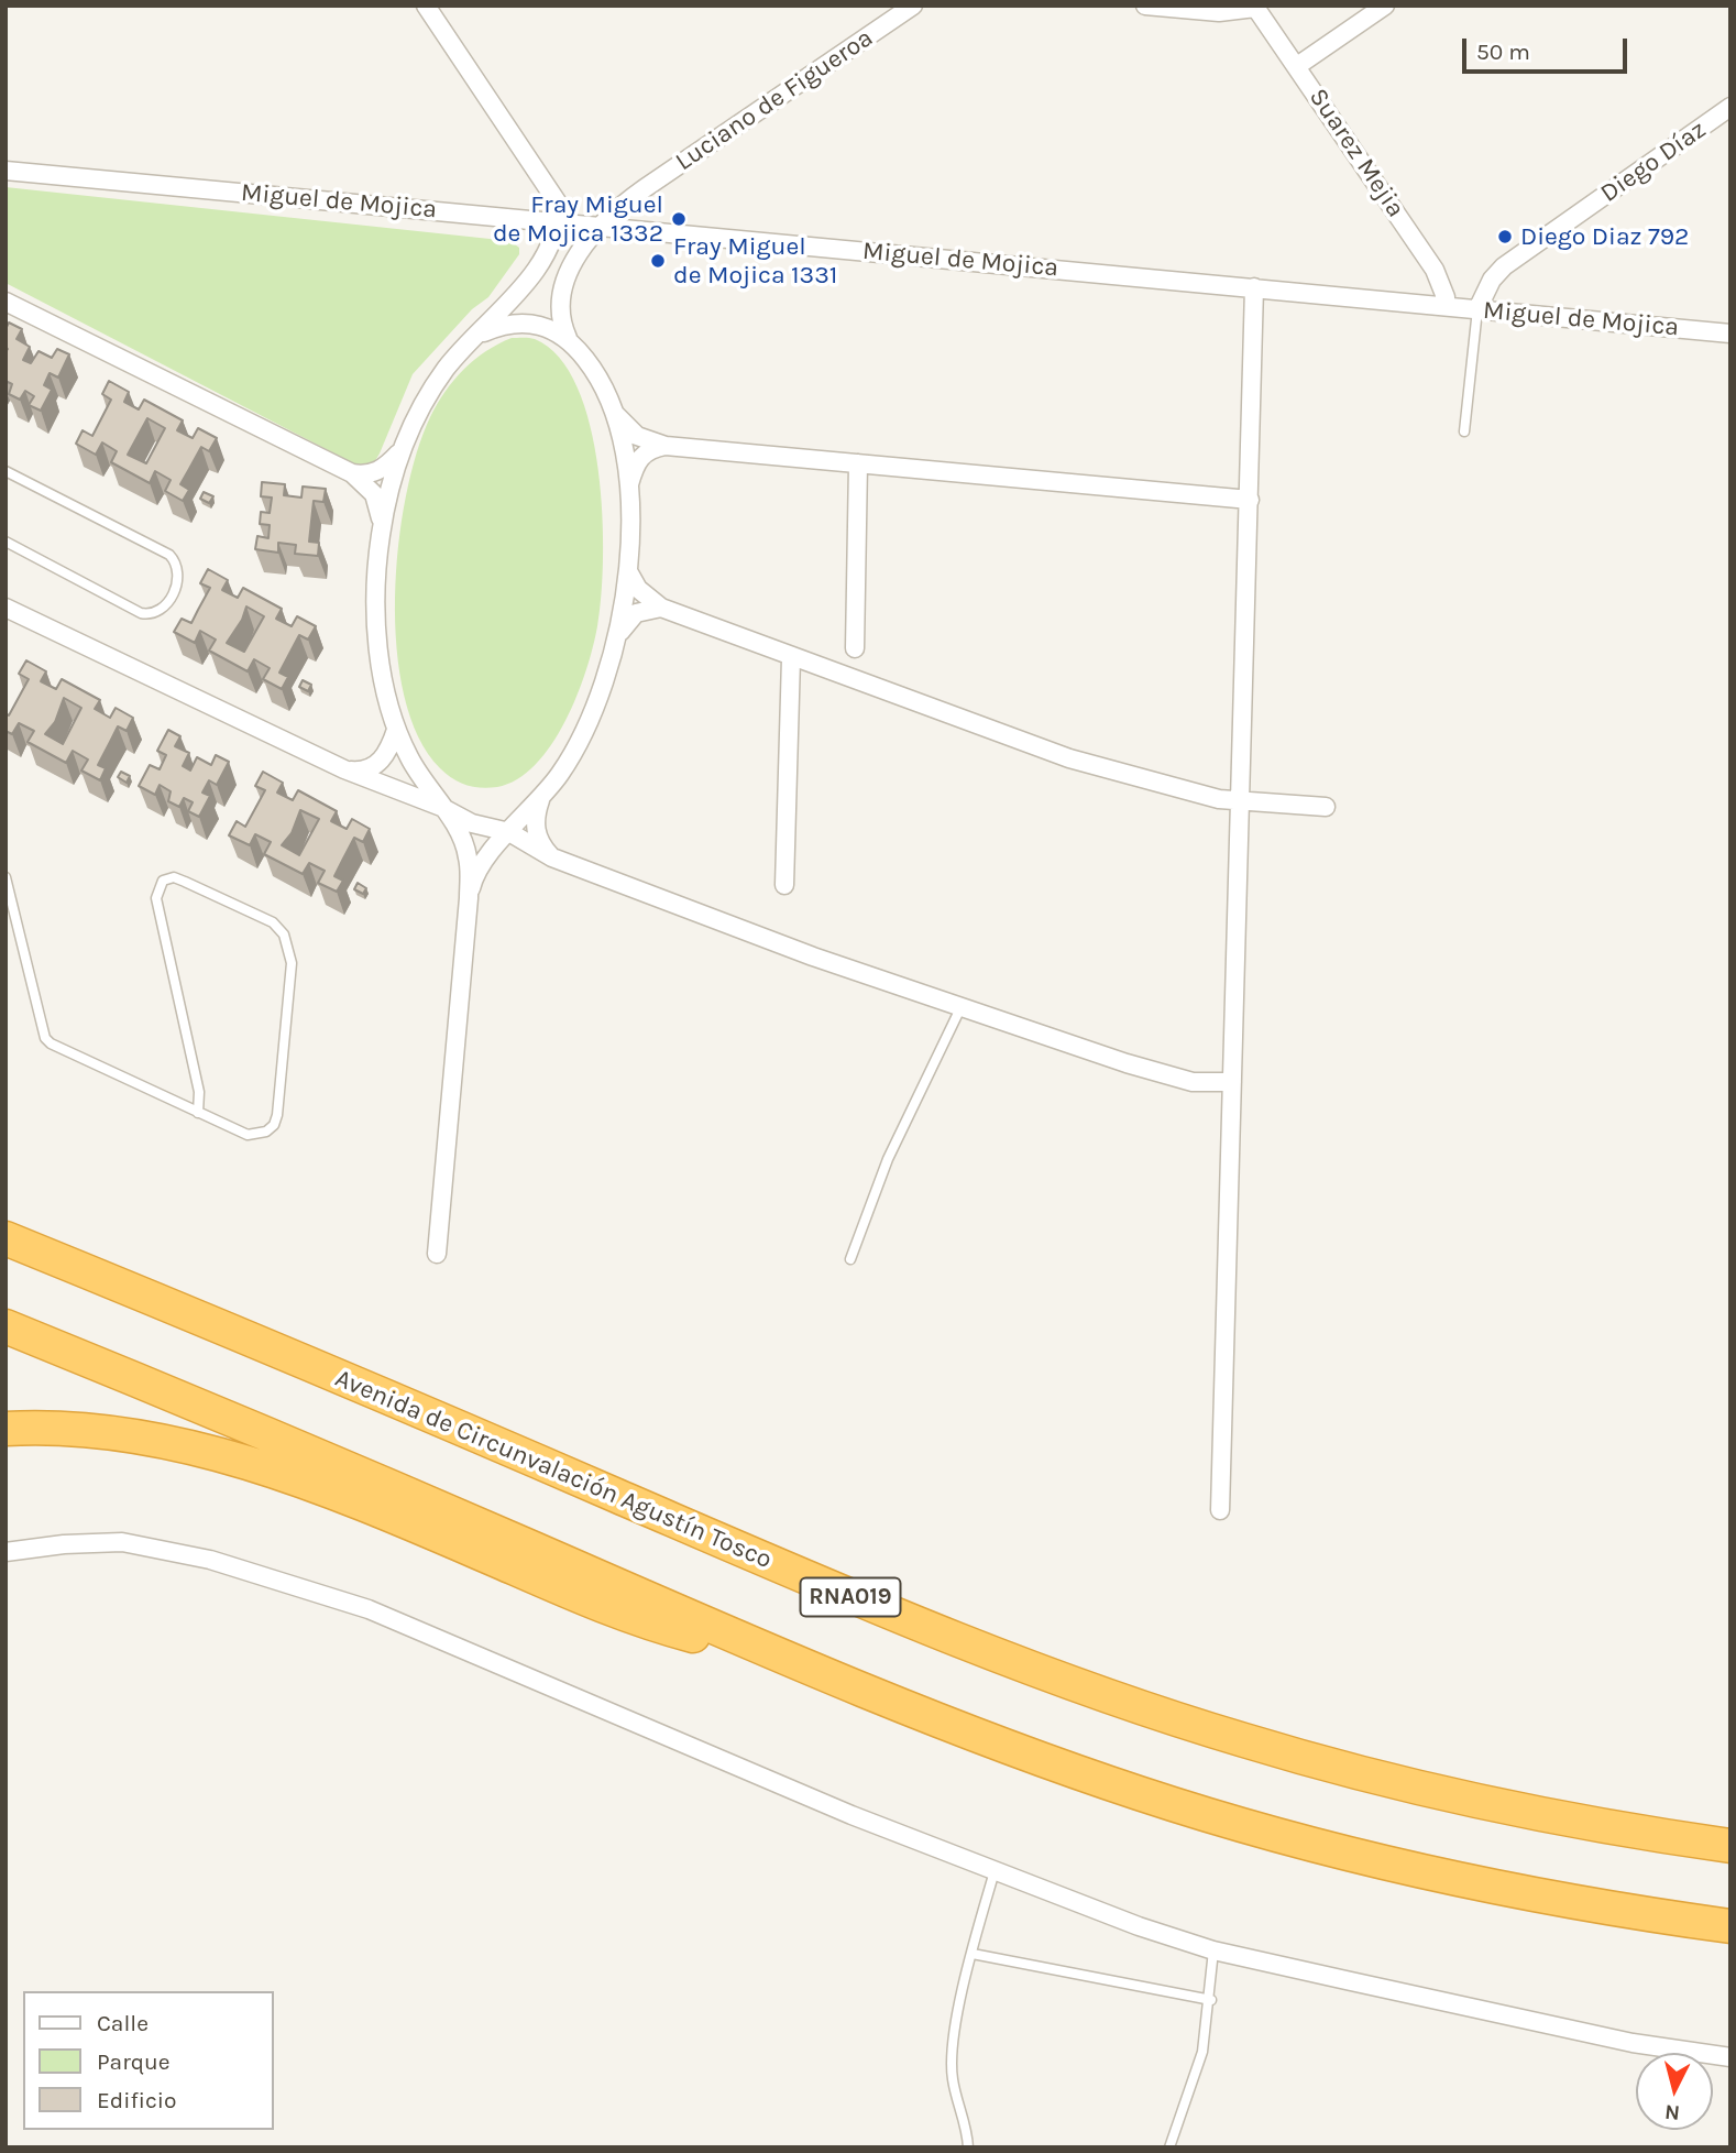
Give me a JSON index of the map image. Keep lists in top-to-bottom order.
{
  "streets": {
    "highway": ["Avenida de Circunvalación Agustín Tosco", "RNA019"],
    "street": [
      "Luciano de Figueroa",
      "Suarez Mejia",
      "Diego Díaz",
      "Miguel de Mojica"
    ]
  },
  "crossings": [
    ["Luciano de Figueroa", "Miguel de Mojica"],
    ["Suarez Mejia", "Miguel de Mojica"],
    ["Diego Díaz", "Miguel de Mojica"]
  ],
  "places": ["Fray Miguel de Mojica 1332", "Diego Diaz 792", "Fray Miguel de Mojica 1331"],
  "legend": ["Calle", "Parque", "Edificio"],
  "scale_bar": "50 m",
  "north": "bottom"
}
